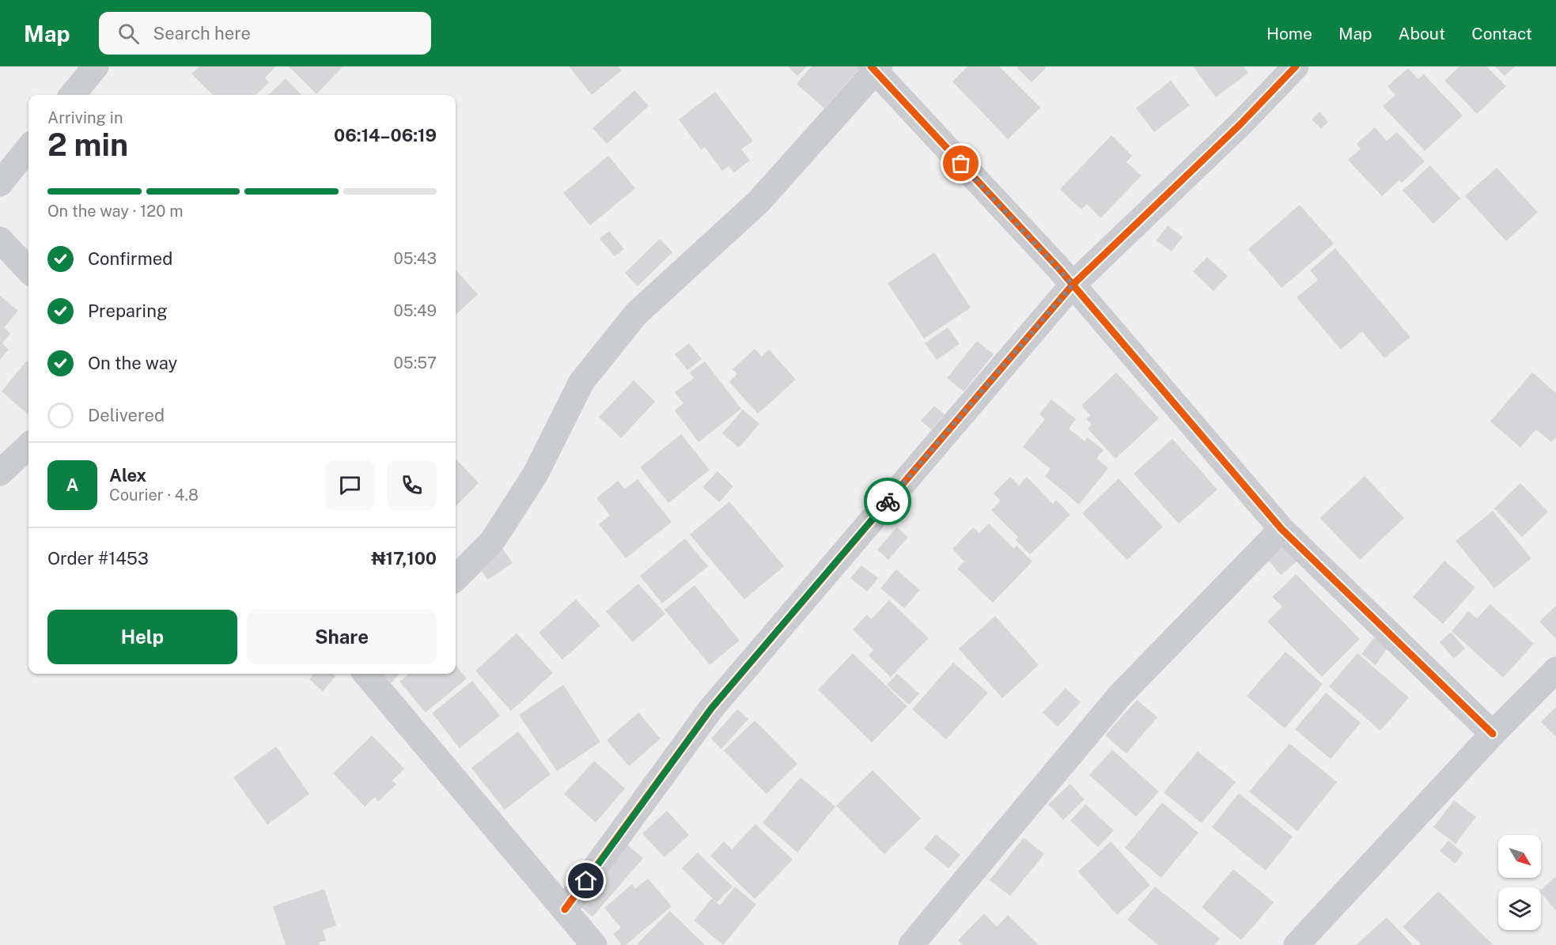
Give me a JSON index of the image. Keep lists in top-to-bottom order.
{
  "north": "bottom right",
  "page": {
    "header": "Map",
    "search": "Search here",
    "nav": [
      "Home",
      "Map",
      "About",
      "Contact"
    ],
    "heading": ["2 min", "Arriving in", "06:14–06:19"],
    "panel": [
      "Alex",
      "Courier · 4.8",
      "Order #1453",
      "₦17,100"
    ],
    "bar": "On the way · 120 m",
    "list": [
      ["Confirmed", "05:43"],
      ["Preparing", "05:49"],
      ["On the way", "05:57"],
      "Delivered"
    ],
    "round": "A",
    "buttons": ["Help", "Share"]
  }
}
